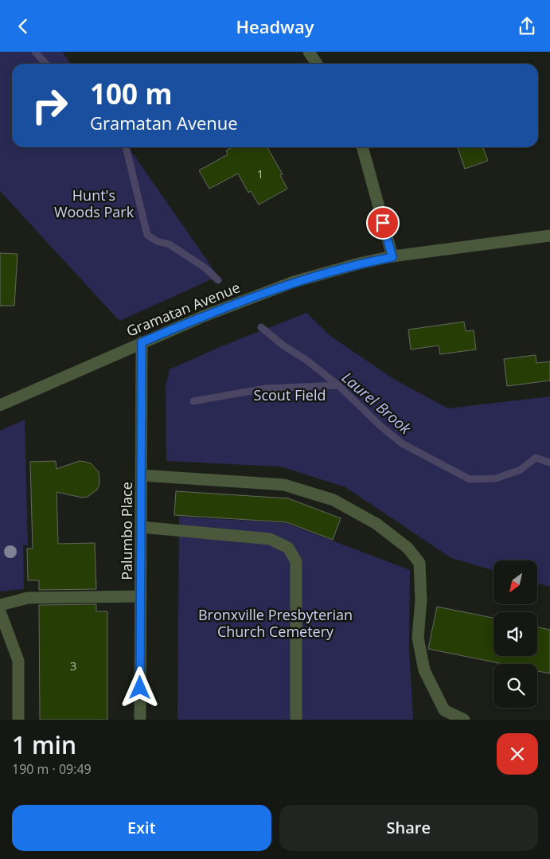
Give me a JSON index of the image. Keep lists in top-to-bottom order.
{
  "streets": {
    "street": ["Gramatan Avenue", "Palumbo Place"]
  },
  "crossings": [
    ["Gramatan Avenue", "Palumbo Place"]
  ],
  "water": ["Laurel Brook"],
  "parks": ["Hunt's Woods Park", "Scout Field", "Bronxville Presbyterian Church Cemetery"],
  "house_numbers": ["1", "3"],
  "north": "bottom left",
  "page": {
    "header": "Headway",
    "turn": ["100 m", "Gramatan Avenue"],
    "heading": ["1 min", "190 m · 09:49"],
    "buttons": ["Exit", "Share"]
  }
}
